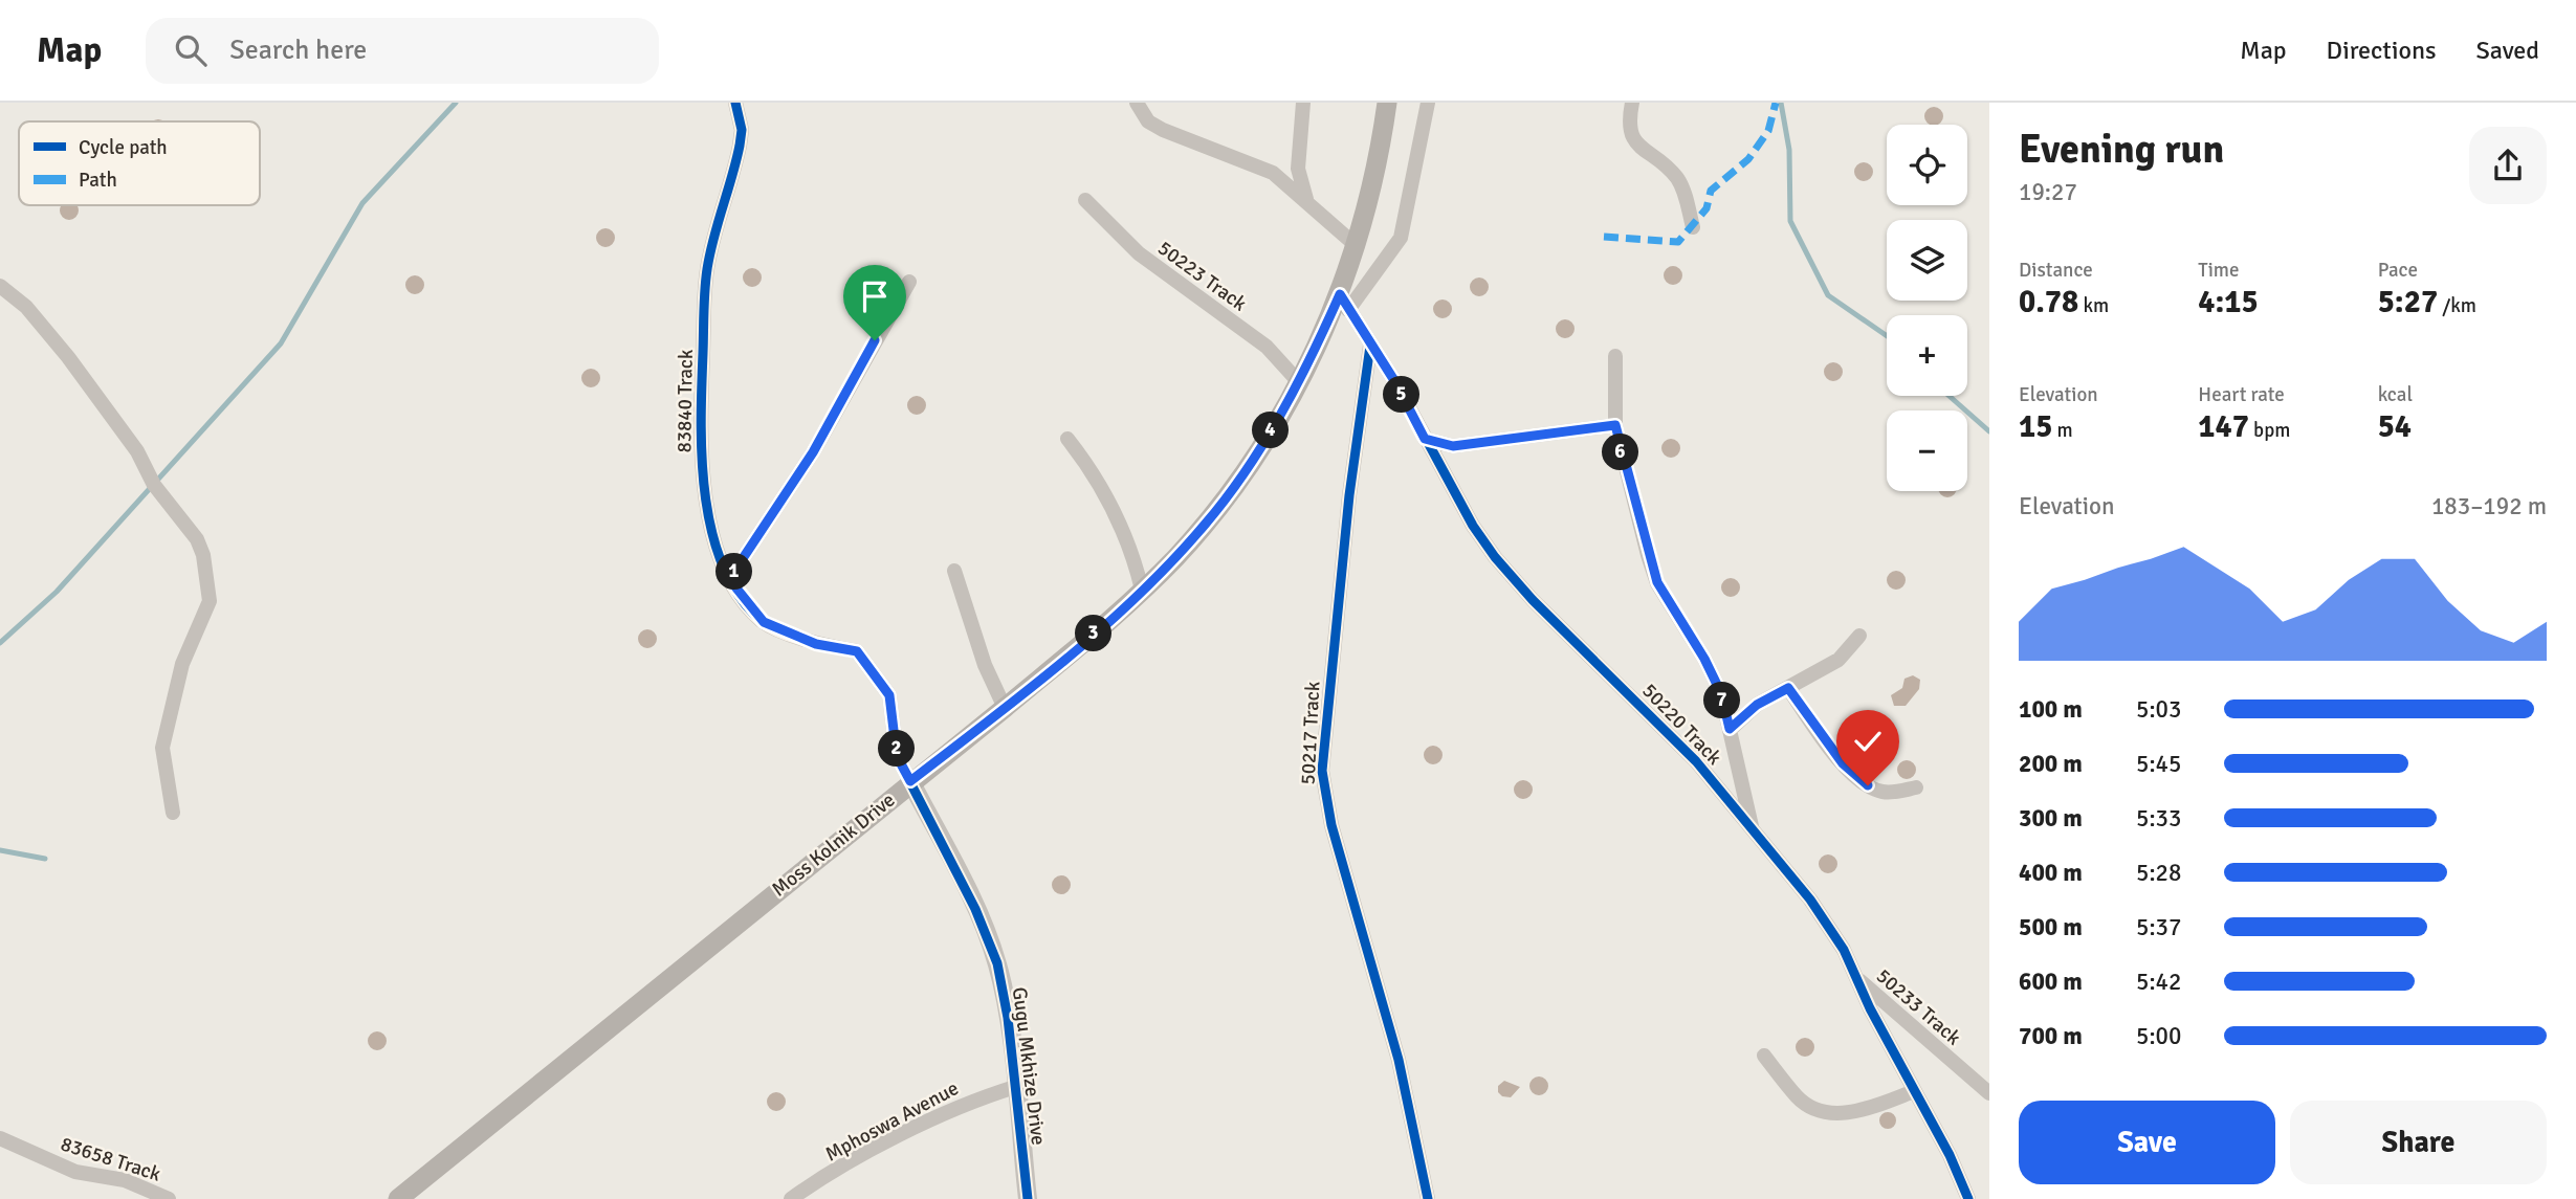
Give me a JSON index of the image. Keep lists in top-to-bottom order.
{
  "streets": {
    "main road": ["Moss Kolnik Drive"],
    "street": [
      "50223 Track",
      "83840 Track",
      "50220 Track",
      "50217 Track",
      "50233 Track",
      "Gugu Mkhize Drive",
      "Mphoswa Avenue",
      "83658 Track"
    ]
  },
  "crossings": [
    ["50223 Track", "Moss Kolnik Drive"],
    ["83840 Track", "Moss Kolnik Drive"],
    ["83840 Track", "Gugu Mkhize Drive"],
    ["50220 Track", "50217 Track"],
    ["50220 Track", "Moss Kolnik Drive"],
    ["50220 Track", "50233 Track"],
    ["Moss Kolnik Drive", "Gugu Mkhize Drive"],
    ["Gugu Mkhize Drive", "Mphoswa Avenue"]
  ],
  "legend": ["Cycle path", "Path"],
  "page": {
    "header": "Map",
    "search": "Search here",
    "nav": ["Map", "Directions", "Saved"],
    "heading": ["Evening run", "19:27"],
    "map_buttons": ["+", "−"],
    "stats": [
      ["Distance", "0.78 km"],
      ["Time", "4:15"],
      ["Pace", "5:27 /km"],
      ["Elevation", "15 m"],
      ["Heart rate", "147 bpm"],
      ["kcal", "54"]
    ],
    "pins": [
      "5",
      "4",
      "6",
      "1",
      "3",
      "7",
      "2"
    ],
    "chart": ["Elevation", "183–192 m"],
    "list": [
      {
        "name": "100 m",
        "note": "5:03"
      },
      {
        "name": "200 m",
        "note": "5:45"
      },
      {
        "name": "300 m",
        "note": "5:33"
      },
      {
        "name": "400 m",
        "note": "5:28"
      },
      {
        "name": "500 m",
        "note": "5:37"
      },
      {
        "name": "600 m",
        "note": "5:42"
      },
      {
        "name": "700 m",
        "note": "5:00"
      }
    ],
    "buttons": ["Save", "Share"]
  }
}
